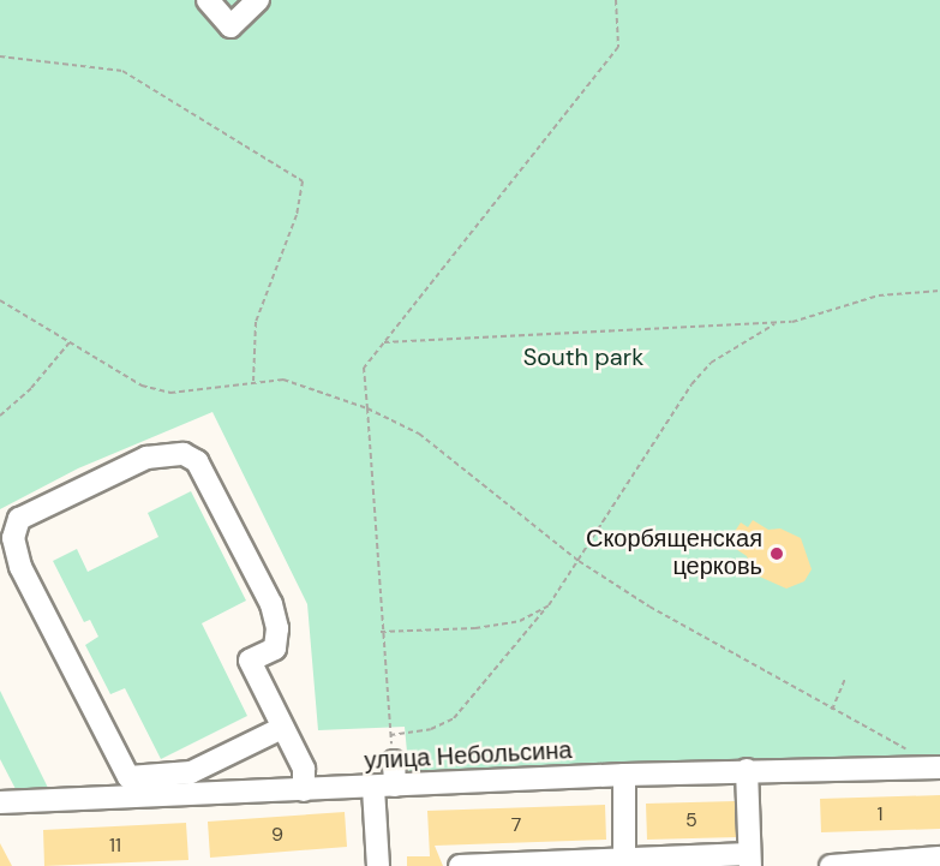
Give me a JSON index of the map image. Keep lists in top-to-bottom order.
{
  "streets": {
    "street": ["улица Небольсина"]
  },
  "parks": ["South park"],
  "places": ["Скорбященская церковь"],
  "house_numbers": [
    "1",
    "5",
    "7",
    "9",
    "11"
  ]
}
